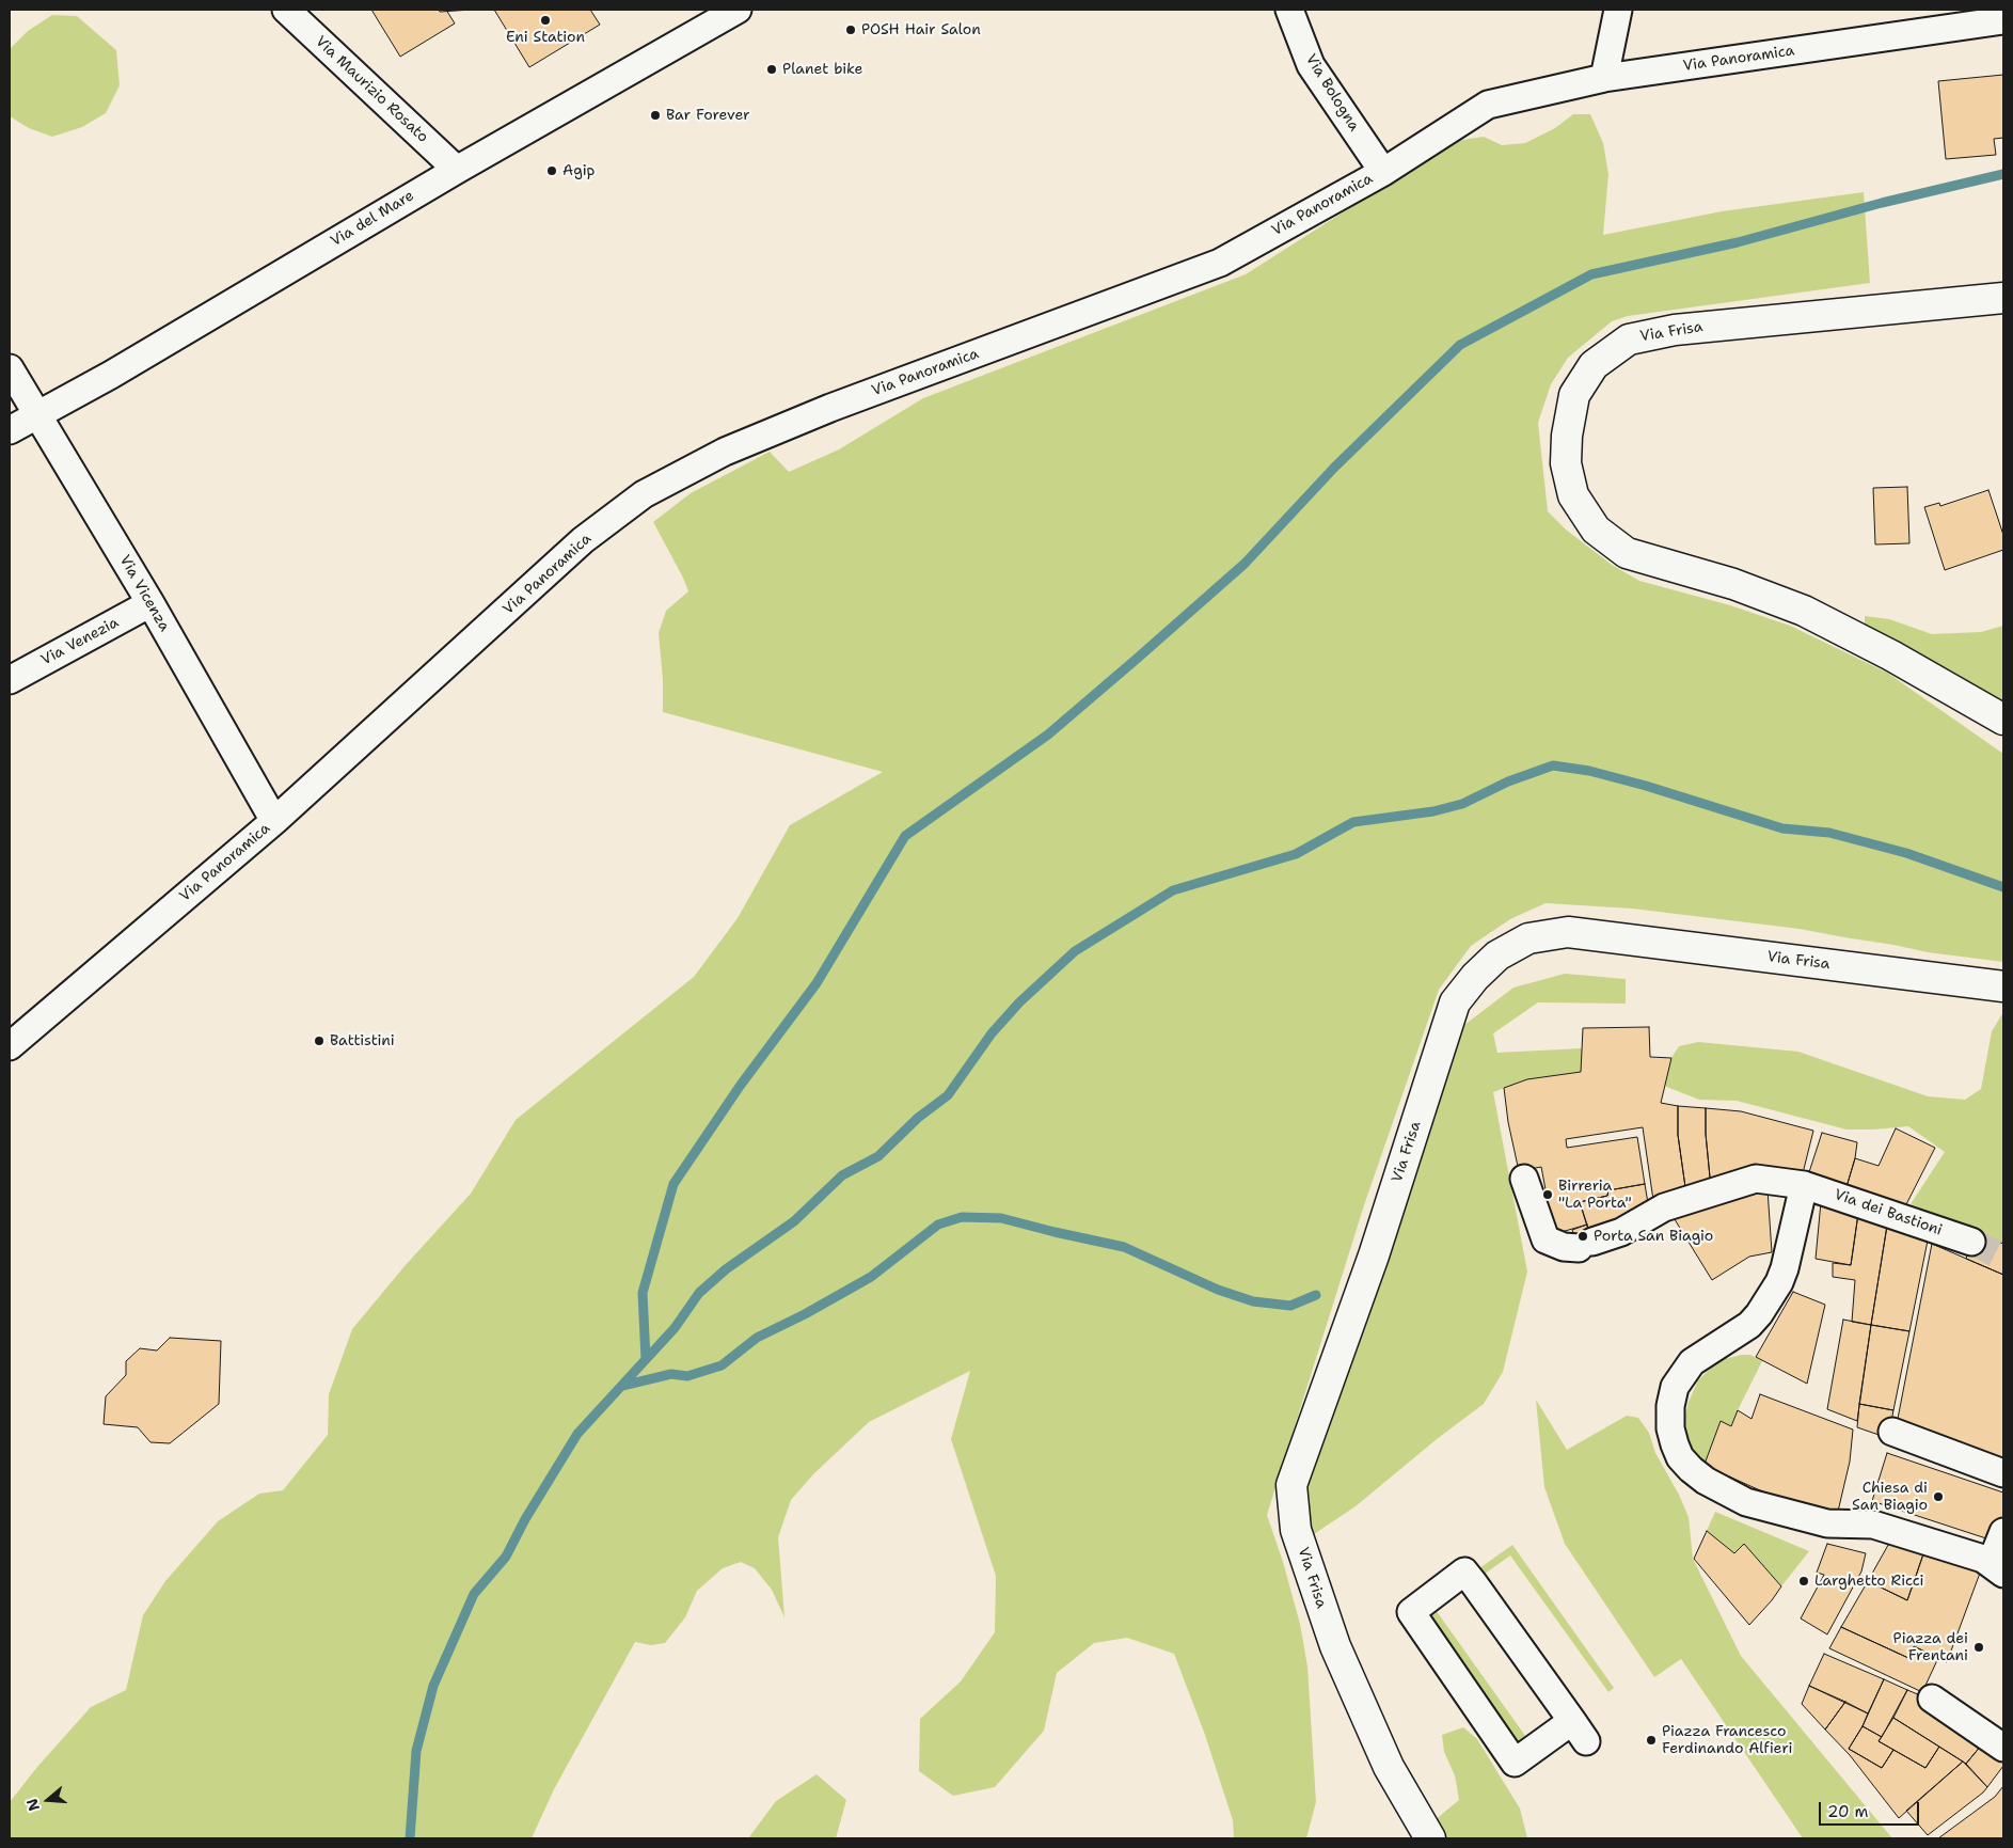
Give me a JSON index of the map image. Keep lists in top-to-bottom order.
{
  "streets": {
    "street": [
      "Via Panoramica",
      "Via Maurizio Rosato",
      "Via Bologna",
      "Via del Mare",
      "Via Frisa",
      "Via Vicenza",
      "Via Venezia",
      "Via dei Bastioni"
    ]
  },
  "crossings": [
    ["Via Panoramica", "Via Bologna"],
    ["Via Panoramica", "Via Vicenza"],
    ["Via Maurizio Rosato", "Via del Mare"],
    ["Via del Mare", "Via Vicenza"],
    ["Via Vicenza", "Via Venezia"]
  ],
  "places": [
    "Eni Station",
    "POSH Hair Salon",
    "Planet bike",
    "Bar Forever",
    "Agip",
    "Battistini",
    "Birreria \"La Porta\"",
    "Porta San Biagio",
    "Chiesa di San Biagio",
    "Larghetto Ricci",
    "Piazza dei Frentani",
    "Piazza Francesco Ferdinando Alfieri"
  ],
  "scale_bar": "20 m",
  "north": "left"
}
